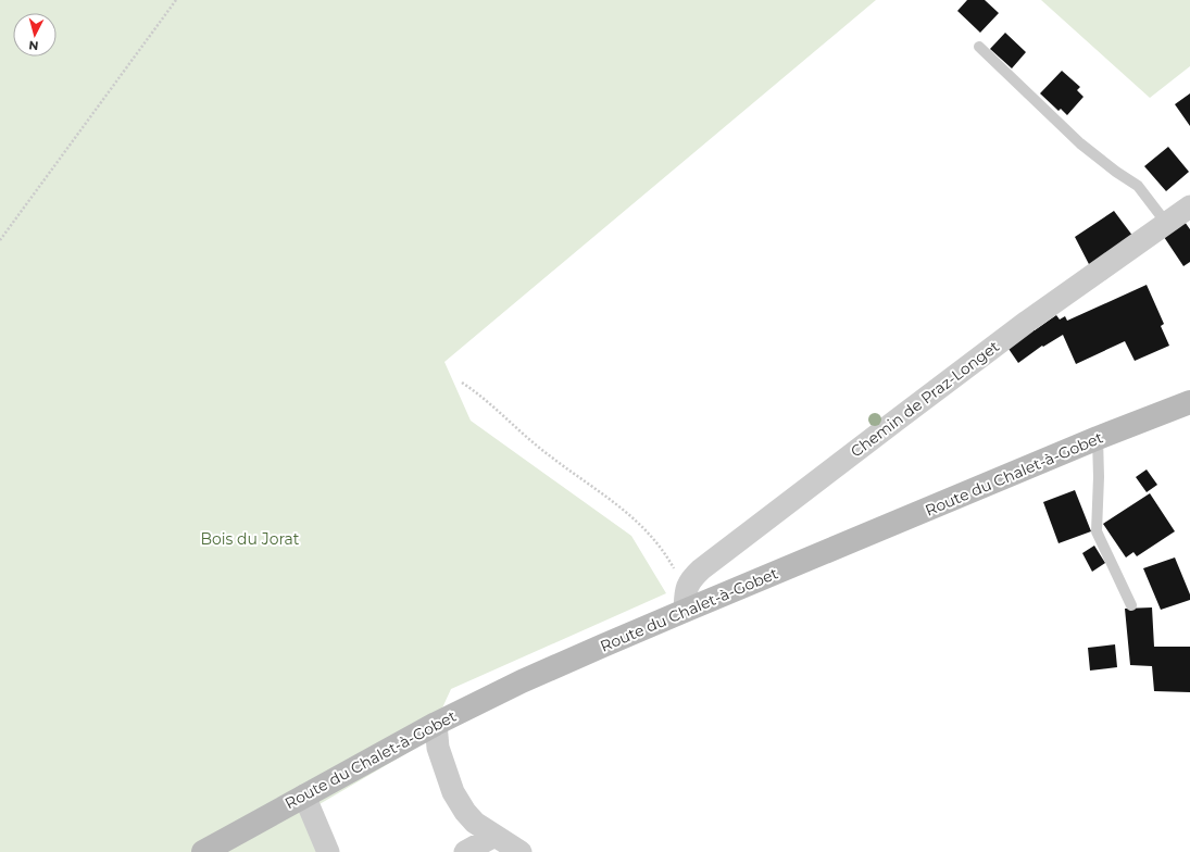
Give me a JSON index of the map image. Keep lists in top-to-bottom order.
{
  "streets": {
    "main road": ["Route du Chalet-à-Gobet"],
    "street": ["Chemin de Praz-Longet"]
  },
  "crossings": [
    ["Chemin de Praz-Longet", "Route du Chalet-à-Gobet"]
  ],
  "parks": ["Bois du Jorat"],
  "north": "bottom"
}
